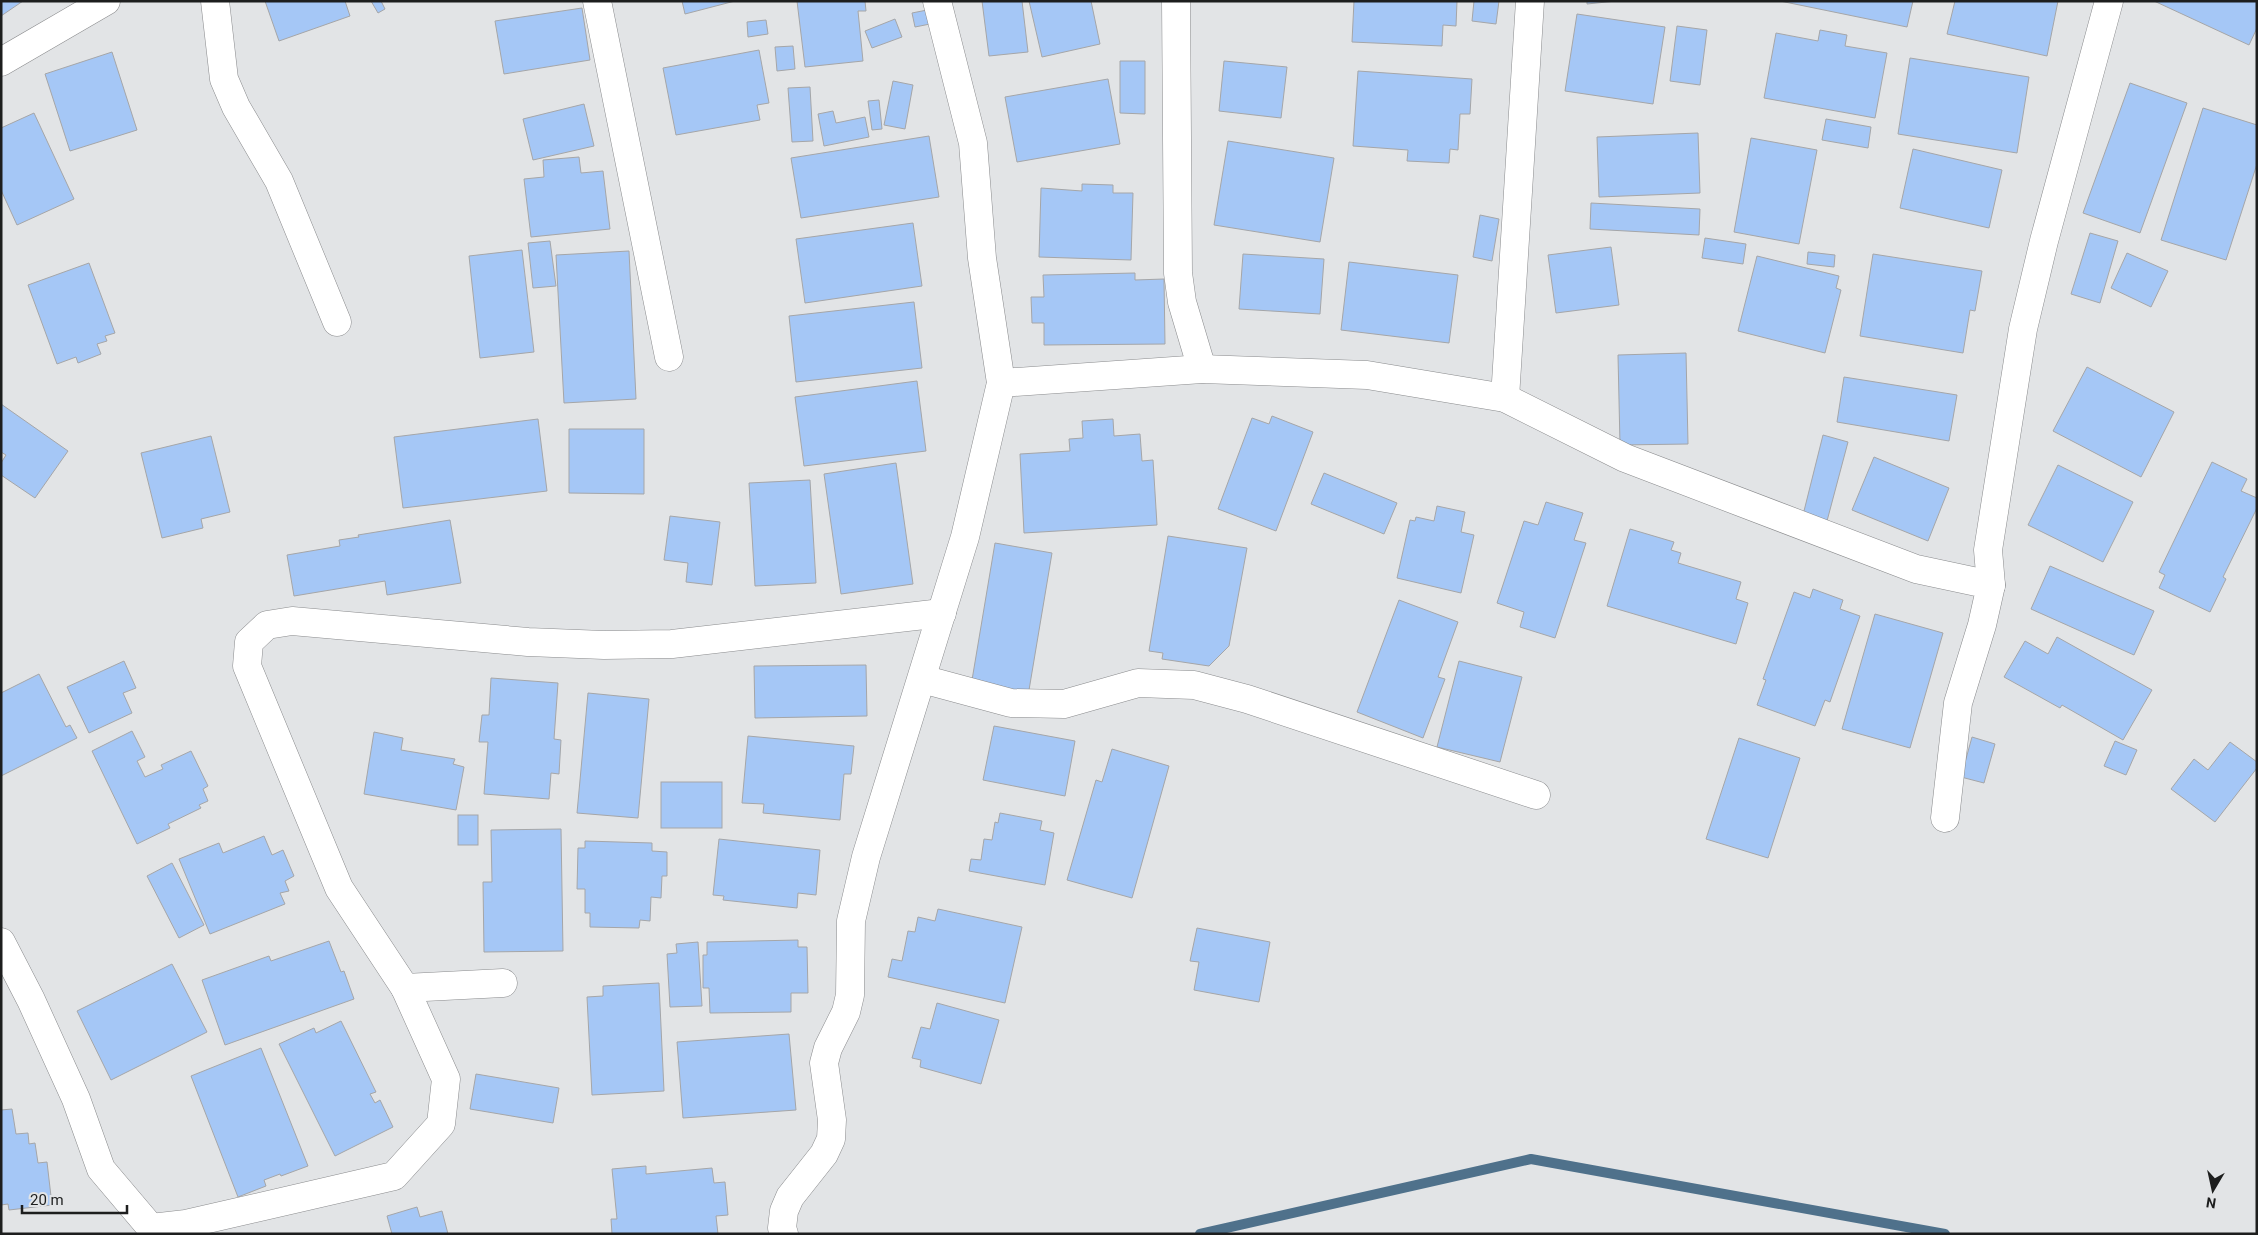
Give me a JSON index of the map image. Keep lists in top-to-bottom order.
{
  "scale_bar": "20 m",
  "north": "bottom"
}
